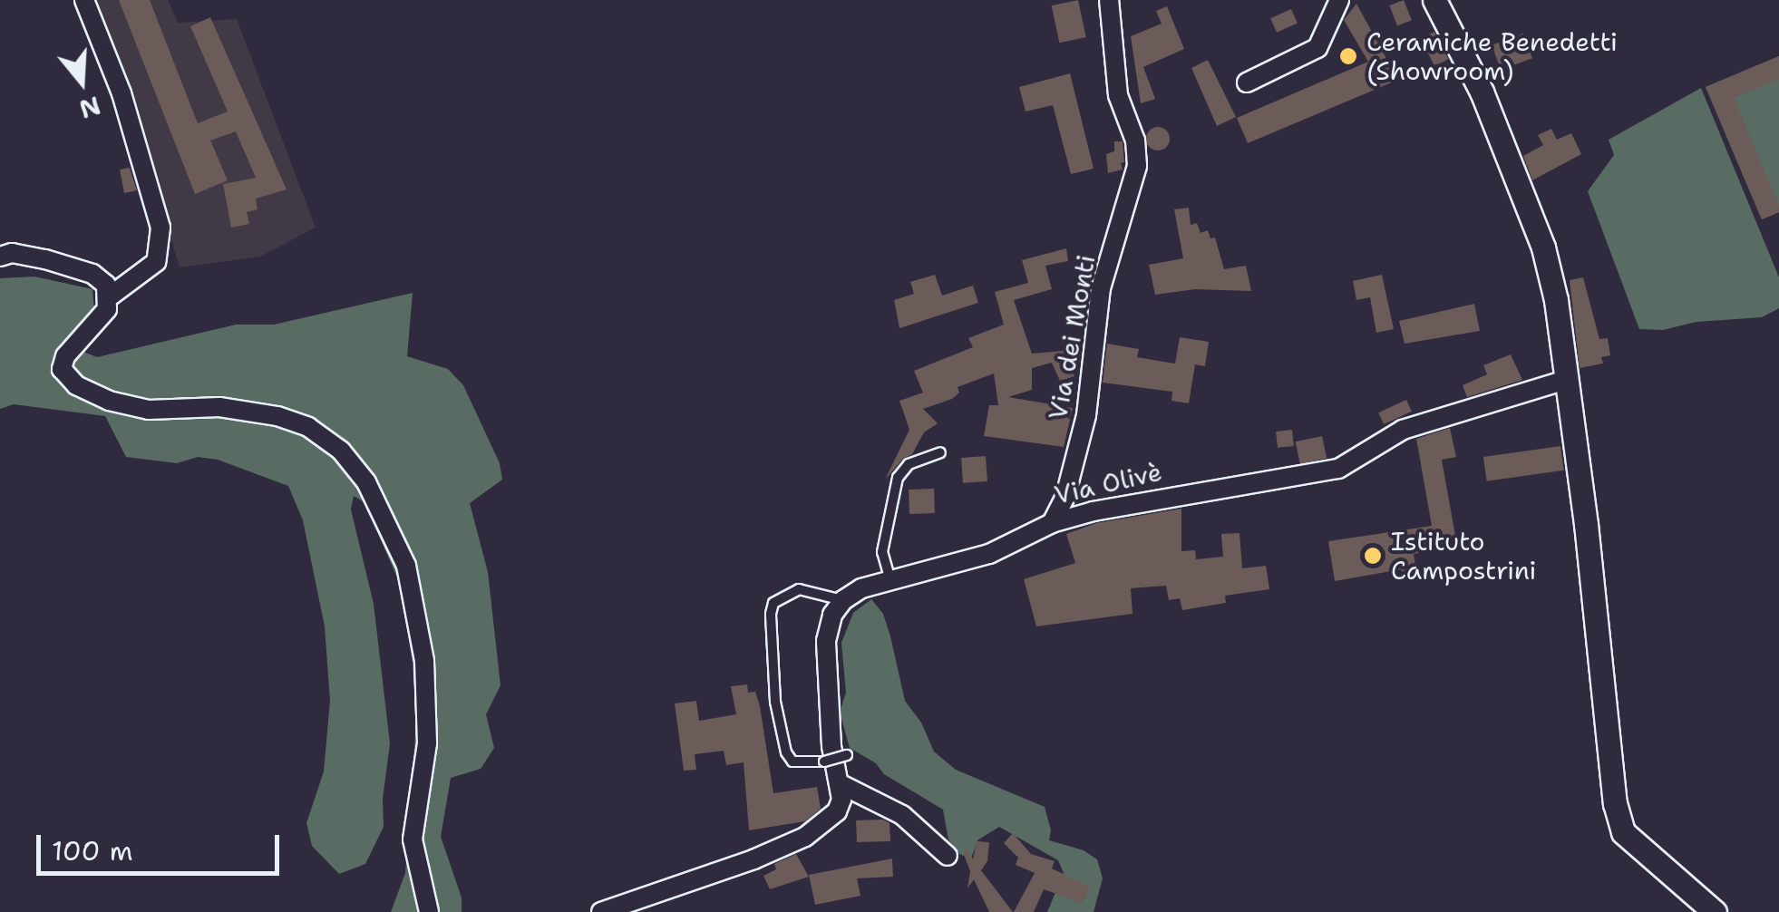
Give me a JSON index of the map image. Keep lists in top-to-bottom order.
{
  "streets": {
    "street": ["Via dei Monti", "Via Olivè"]
  },
  "crossings": [
    ["Via dei Monti", "Via Olivè"]
  ],
  "places": ["Ceramiche Benedetti (Showroom)", "Istituto Campostrini"],
  "scale_bar": "100 m",
  "north": "bottom"
}
